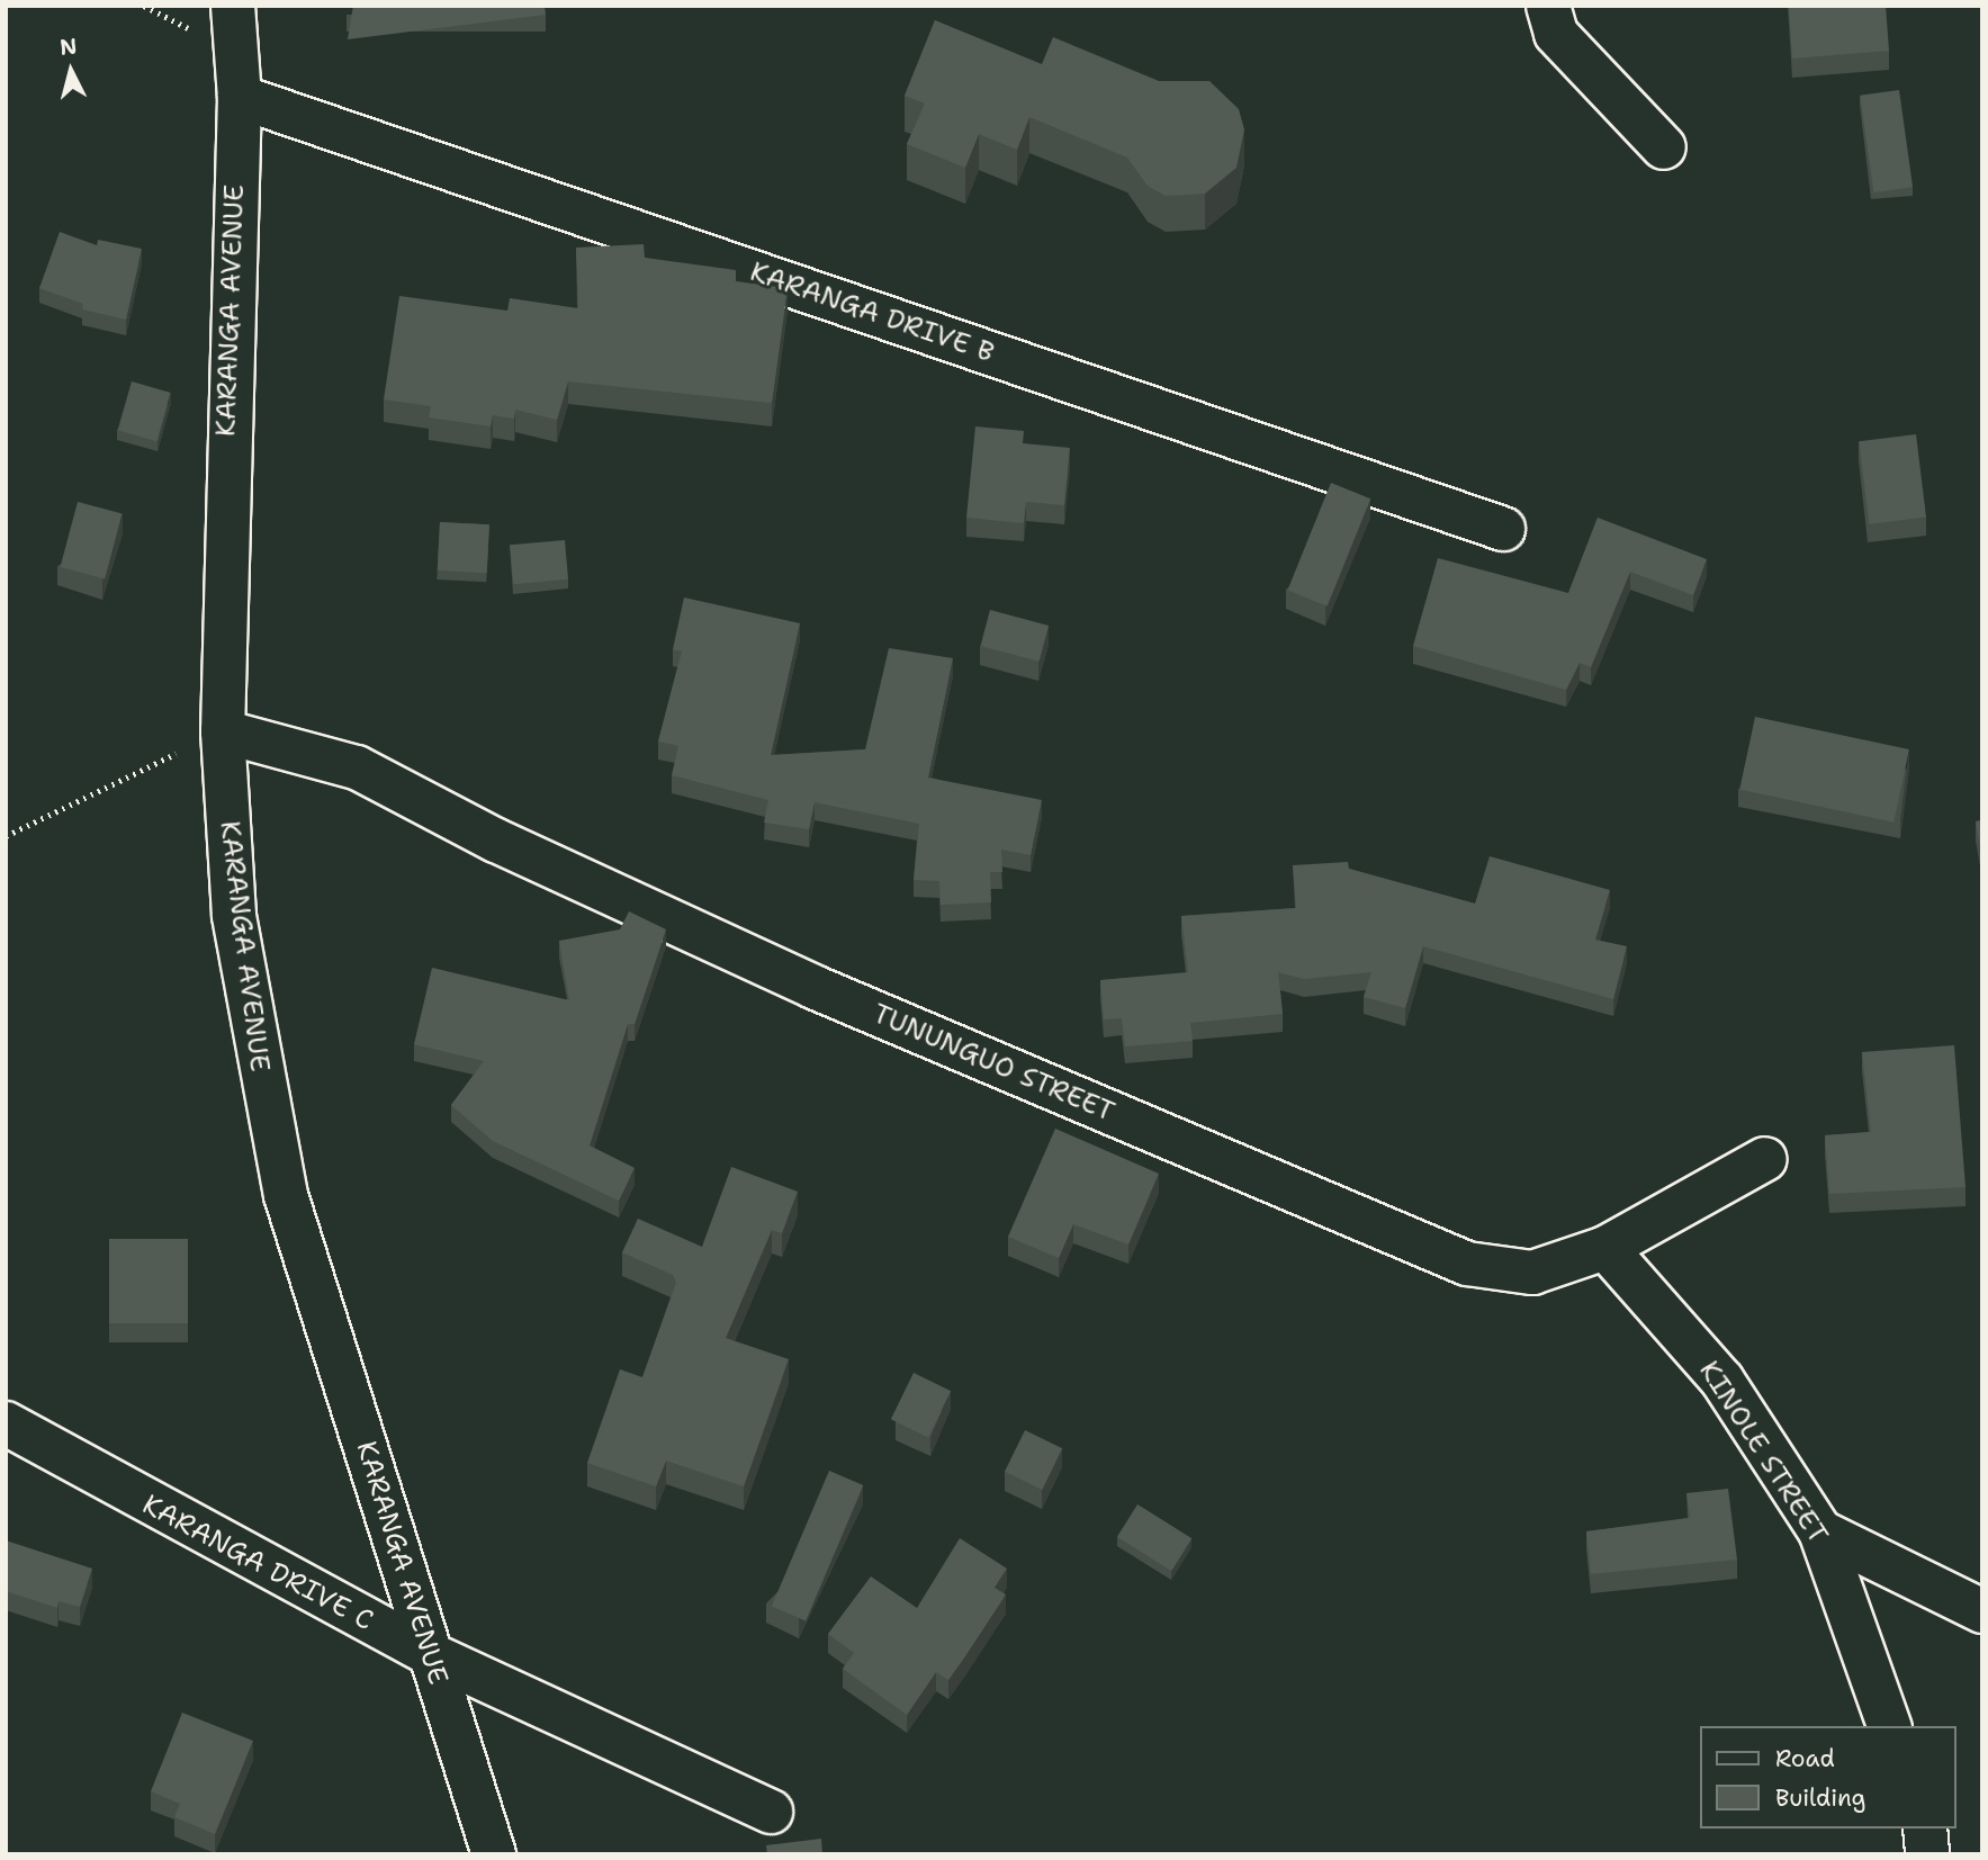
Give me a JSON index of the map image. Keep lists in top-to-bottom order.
{
  "streets": {
    "street": [
      "KARANGA AVENUE",
      "KARANGA DRIVE B",
      "TUNUNGUO STREET",
      "KINOLE STREET",
      "KARANGA DRIVE C"
    ]
  },
  "crossings": [
    ["KARANGA AVENUE", "KARANGA DRIVE B"],
    ["KARANGA AVENUE", "TUNUNGUO STREET"],
    ["KARANGA AVENUE", "KARANGA DRIVE C"],
    ["TUNUNGUO STREET", "KINOLE STREET"]
  ],
  "legend": ["Road", "Building"],
  "north": "top"
}
